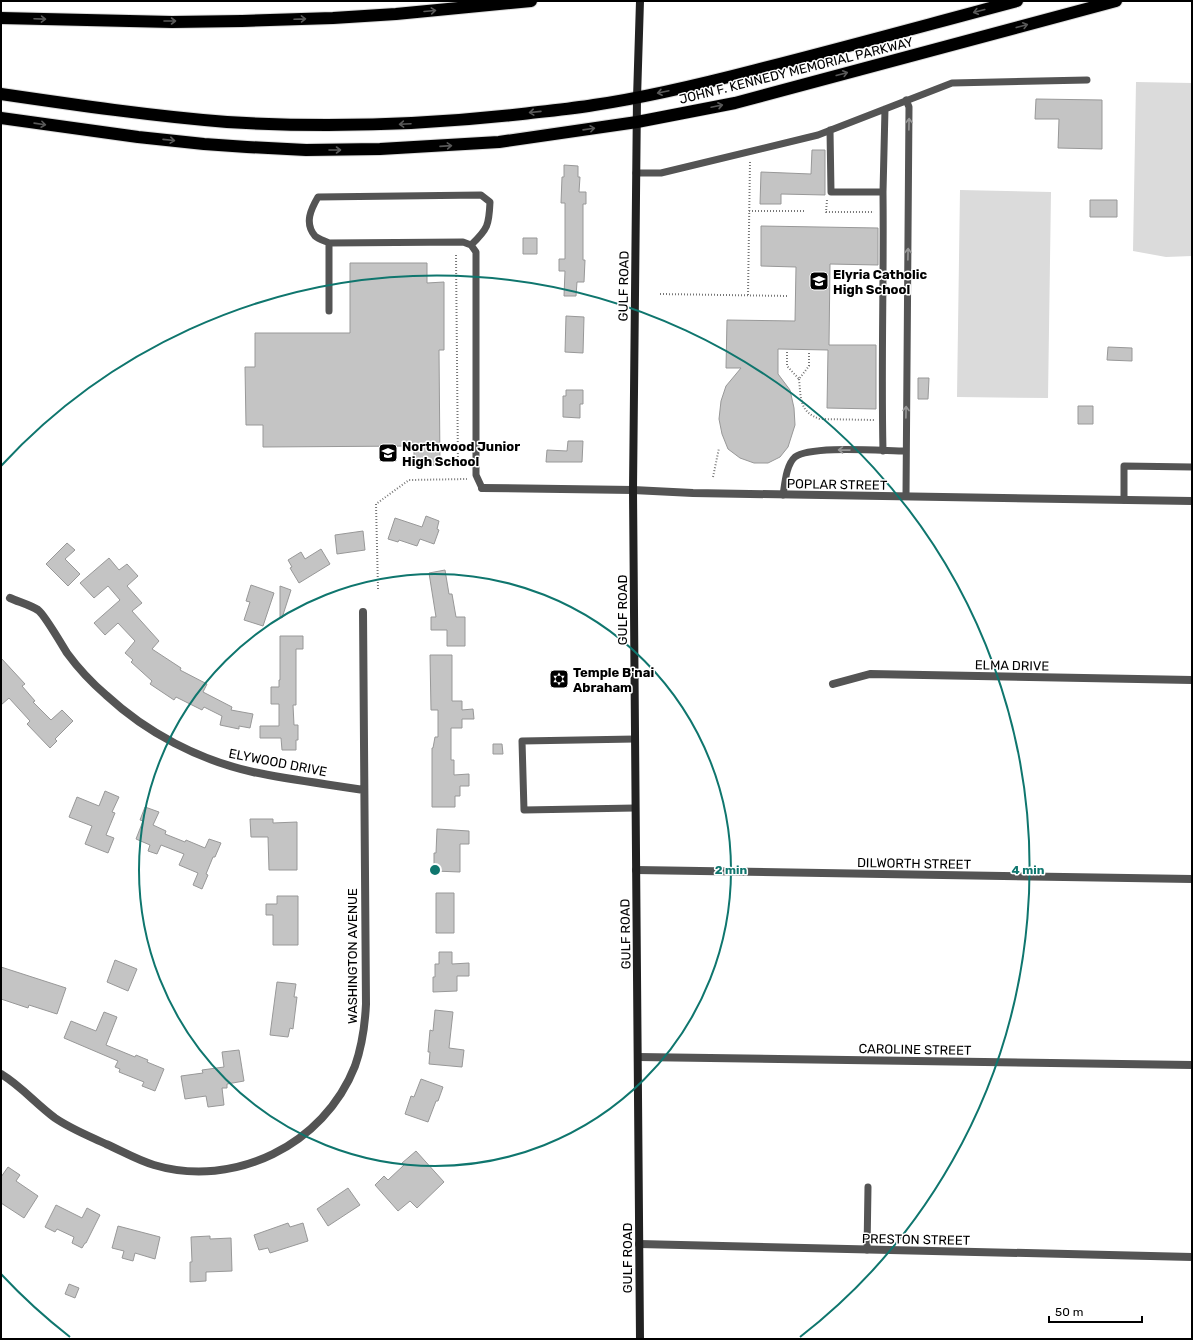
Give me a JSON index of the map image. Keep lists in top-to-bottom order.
{
  "streets": {
    "highway": ["JOHN F. KENNEDY MEMORIAL PARKWAY"],
    "street": [
      "GULF ROAD",
      "POPLAR STREET",
      "ELMA DRIVE",
      "ELYWOOD DRIVE",
      "DILWORTH STREET",
      "WASHINGTON AVENUE",
      "CAROLINE STREET",
      "PRESTON STREET"
    ]
  },
  "crossings": [
    ["JOHN F. KENNEDY MEMORIAL PARKWAY", "GULF ROAD"],
    ["GULF ROAD", "POPLAR STREET"],
    ["GULF ROAD", "DILWORTH STREET"],
    ["GULF ROAD", "CAROLINE STREET"],
    ["GULF ROAD", "PRESTON STREET"],
    ["ELYWOOD DRIVE", "WASHINGTON AVENUE"]
  ],
  "places": {
    "school or university": ["Elyria Catholic High School", "Northwood Junior High School"],
    "synagogue": ["Temple B'nai Abraham"]
  },
  "scale_bar": "50 m",
  "rings": ["2 min", "4 min"]
}
